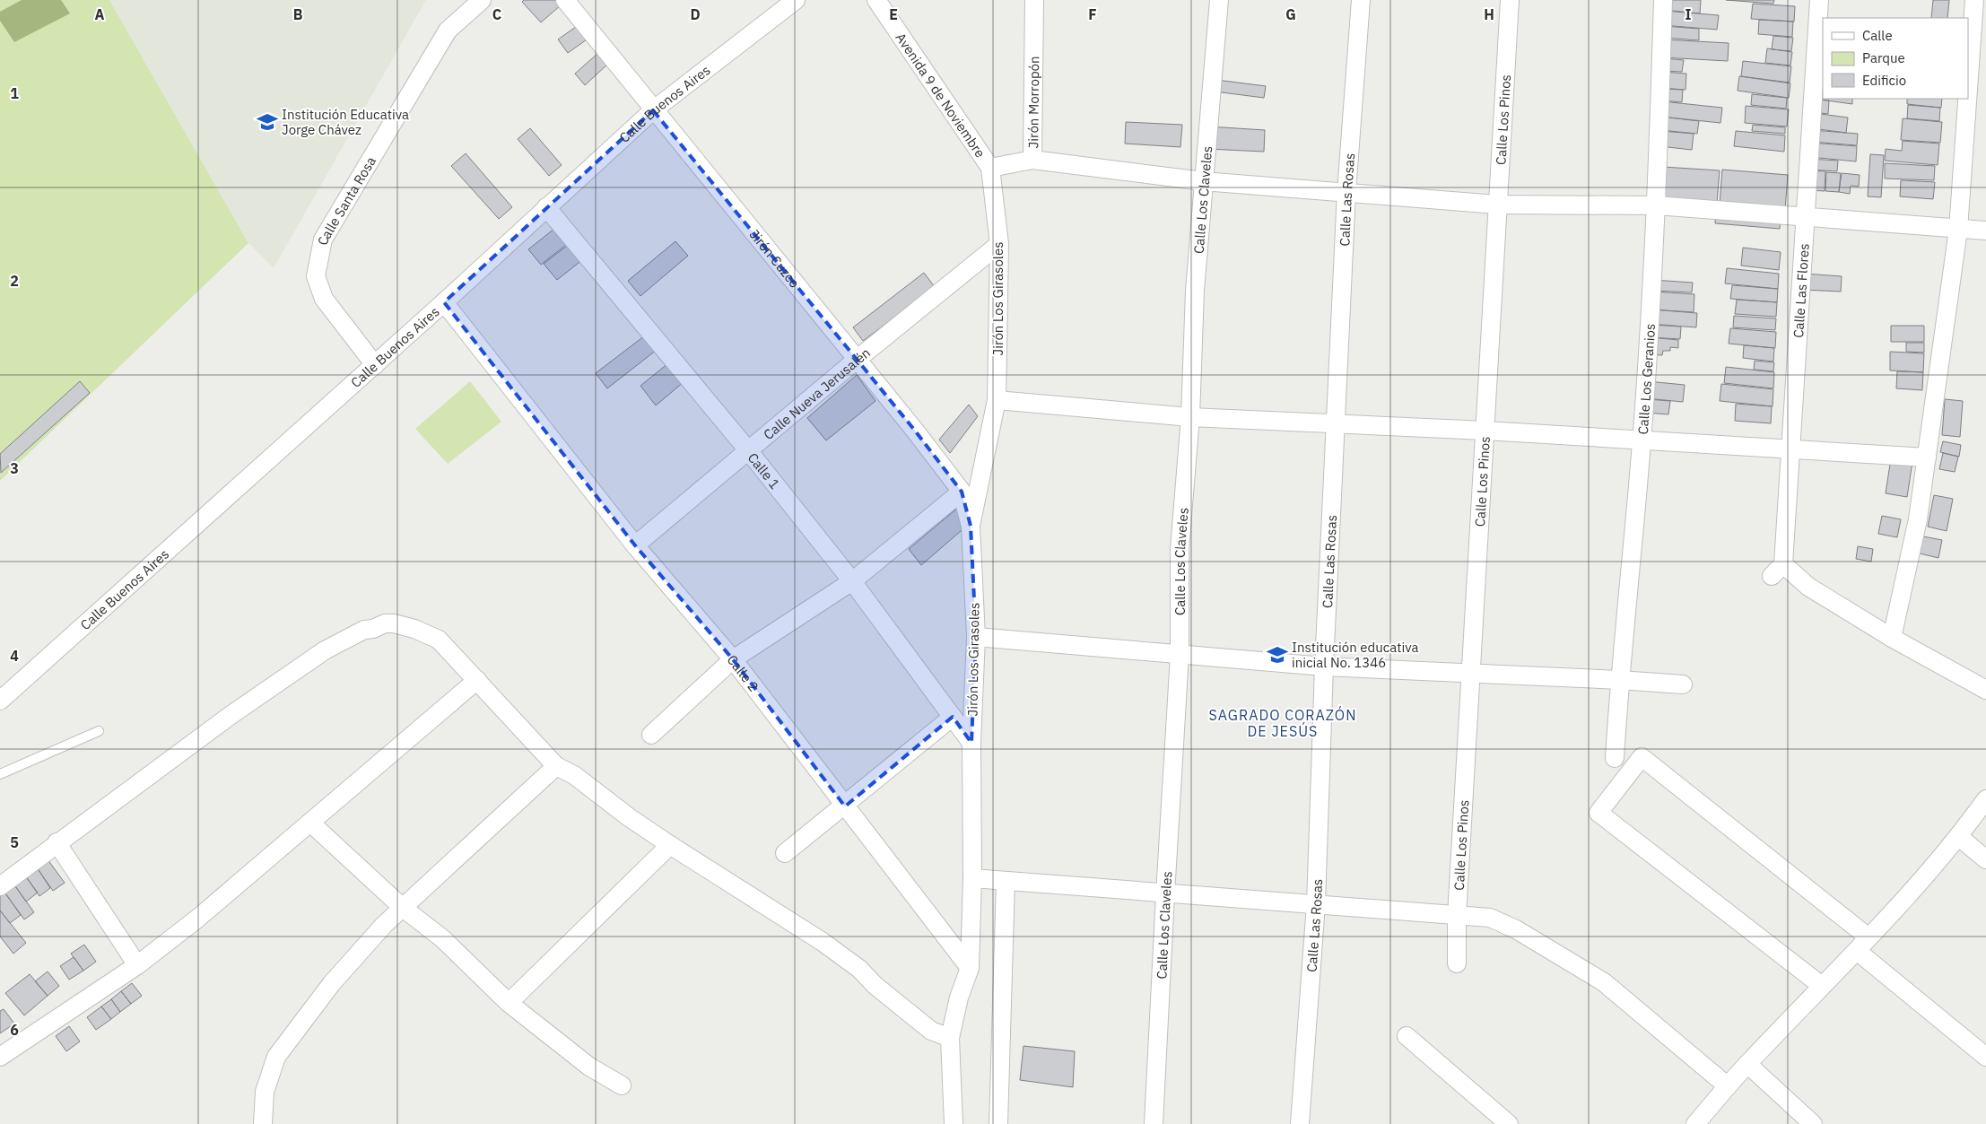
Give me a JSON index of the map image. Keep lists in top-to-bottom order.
{
  "streets": {
    "street": [
      "Avenida 9 de Noviembre",
      "Jirón Morropón",
      "Calle Buenos Aires",
      "Calle Los Pinos",
      "Calle Los Claveles",
      "Calle Las Rosas",
      "Calle Santa Rosa",
      "Jirón Cuzco",
      "Calle Las Flores",
      "Jirón Los Girasoles",
      "Calle Los Geranios",
      "Calle Nueva Jerusalén",
      "Calle 1",
      "Calle 2"
    ]
  },
  "crossings": [
    ["Avenida 9 de Noviembre", "Jirón Morropón"],
    ["Avenida 9 de Noviembre", "Jirón Los Girasoles"],
    ["Jirón Morropón", "Jirón Los Girasoles"],
    ["Calle Buenos Aires", "Calle Santa Rosa"],
    ["Calle Buenos Aires", "Jirón Cuzco"],
    ["Calle Buenos Aires", "Calle 1"],
    ["Calle Buenos Aires", "Calle 2"],
    ["Jirón Cuzco", "Jirón Los Girasoles"],
    ["Jirón Cuzco", "Calle Nueva Jerusalén"],
    ["Jirón Los Girasoles", "Calle Nueva Jerusalén"],
    ["Jirón Los Girasoles", "Calle 1"],
    ["Jirón Los Girasoles", "Calle 2"],
    ["Calle Nueva Jerusalén", "Calle 1"],
    ["Calle Nueva Jerusalén", "Calle 2"]
  ],
  "districts": ["SAGRADO CORAZÓN DE JESÚS"],
  "places": {
    "school or university": ["Institución Educativa Jorge Chávez", "Institución educativa inicial No. 1346"]
  },
  "legend": ["Calle", "Parque", "Edificio"],
  "grid": {
    "columns": [
      "A",
      "B",
      "C",
      "D",
      "E",
      "F",
      "G",
      "H",
      "I"
    ],
    "rows": [
      "1",
      "2",
      "3",
      "4",
      "5",
      "6"
    ]
  }
}
